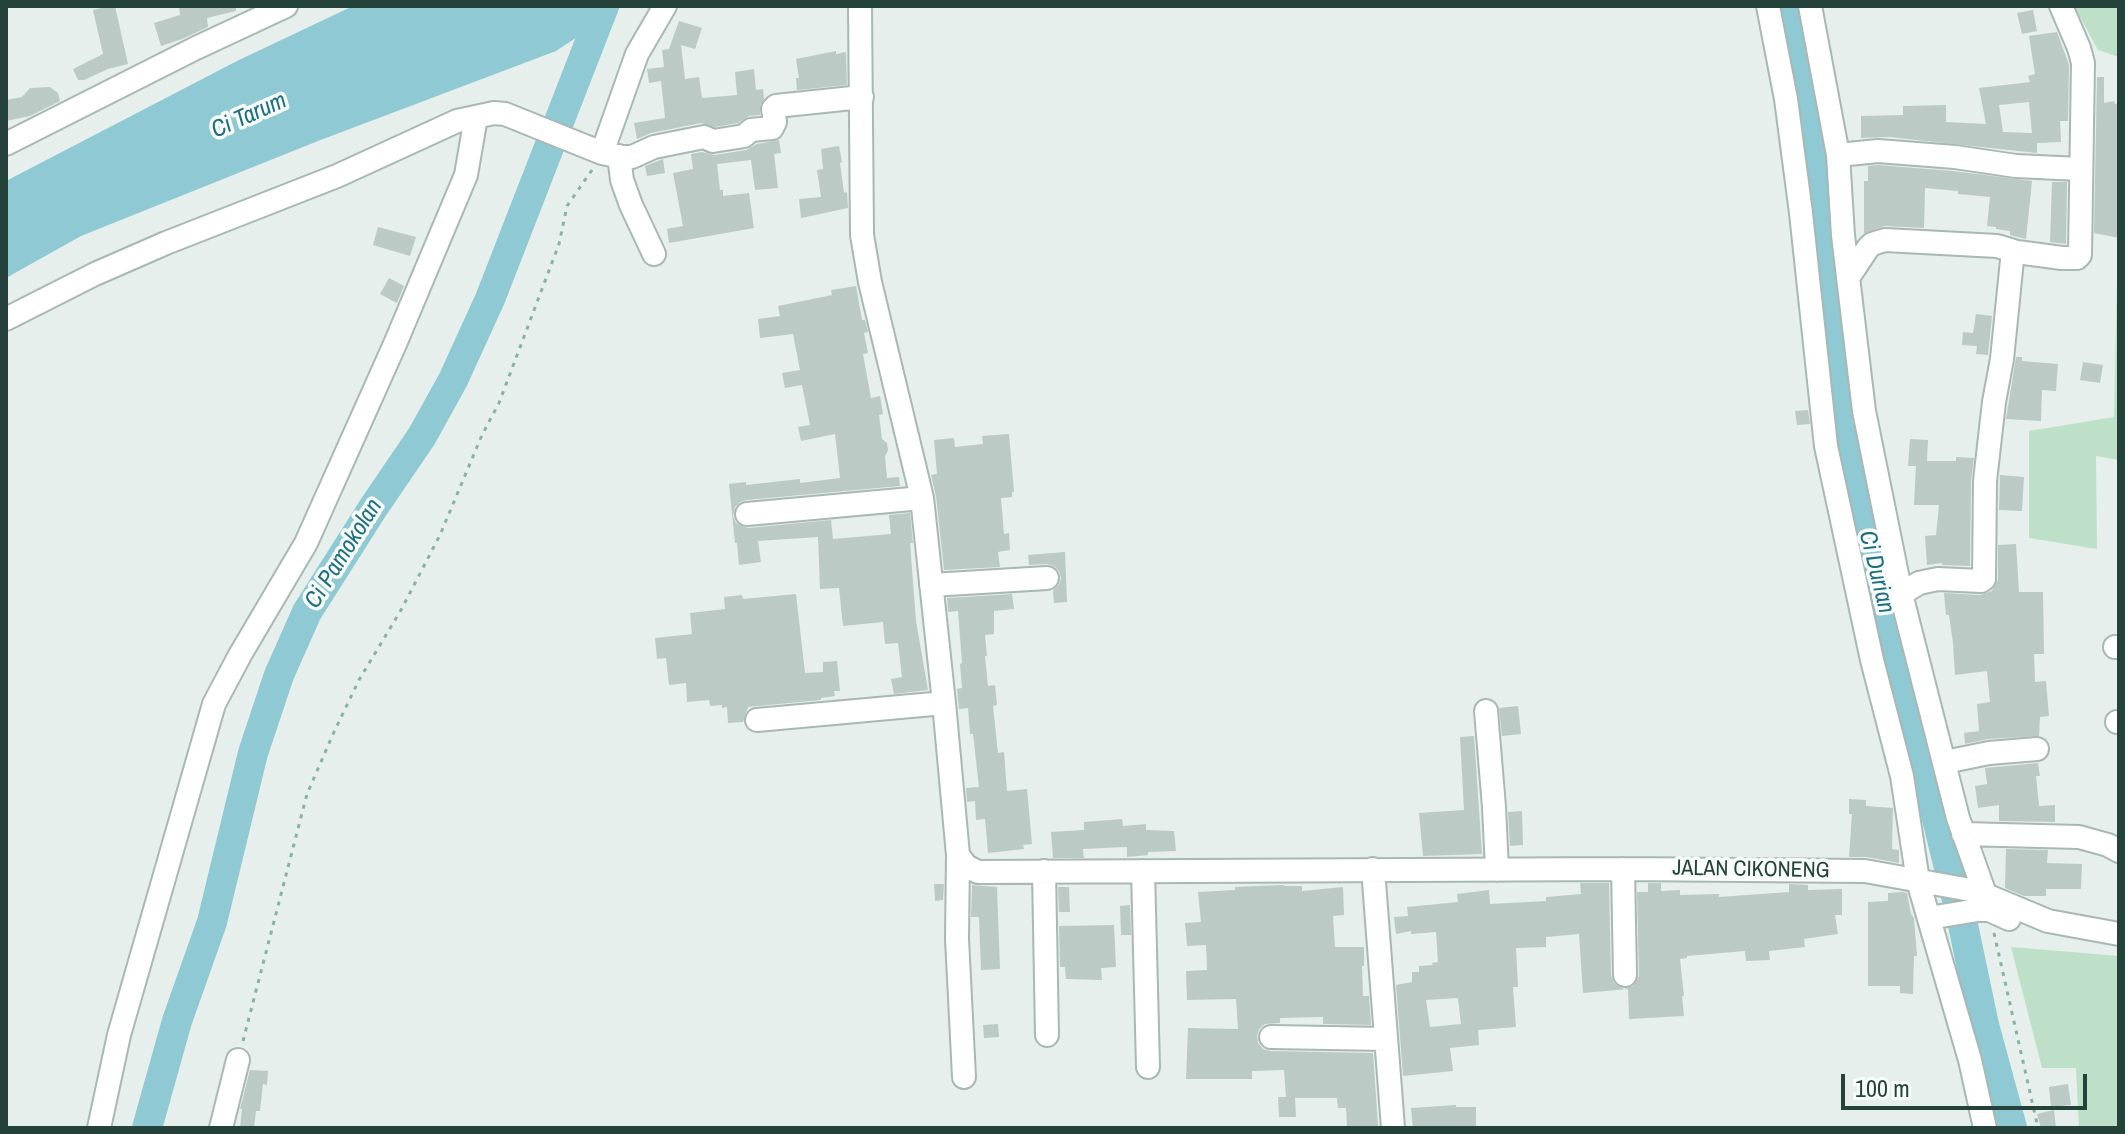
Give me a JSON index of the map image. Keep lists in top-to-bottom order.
{
  "streets": {
    "street": ["JALAN CIKONENG"]
  },
  "water": ["Ci Tarum", "Ci Pamokolan", "Ci Durian"],
  "scale_bar": "100 m"
}
